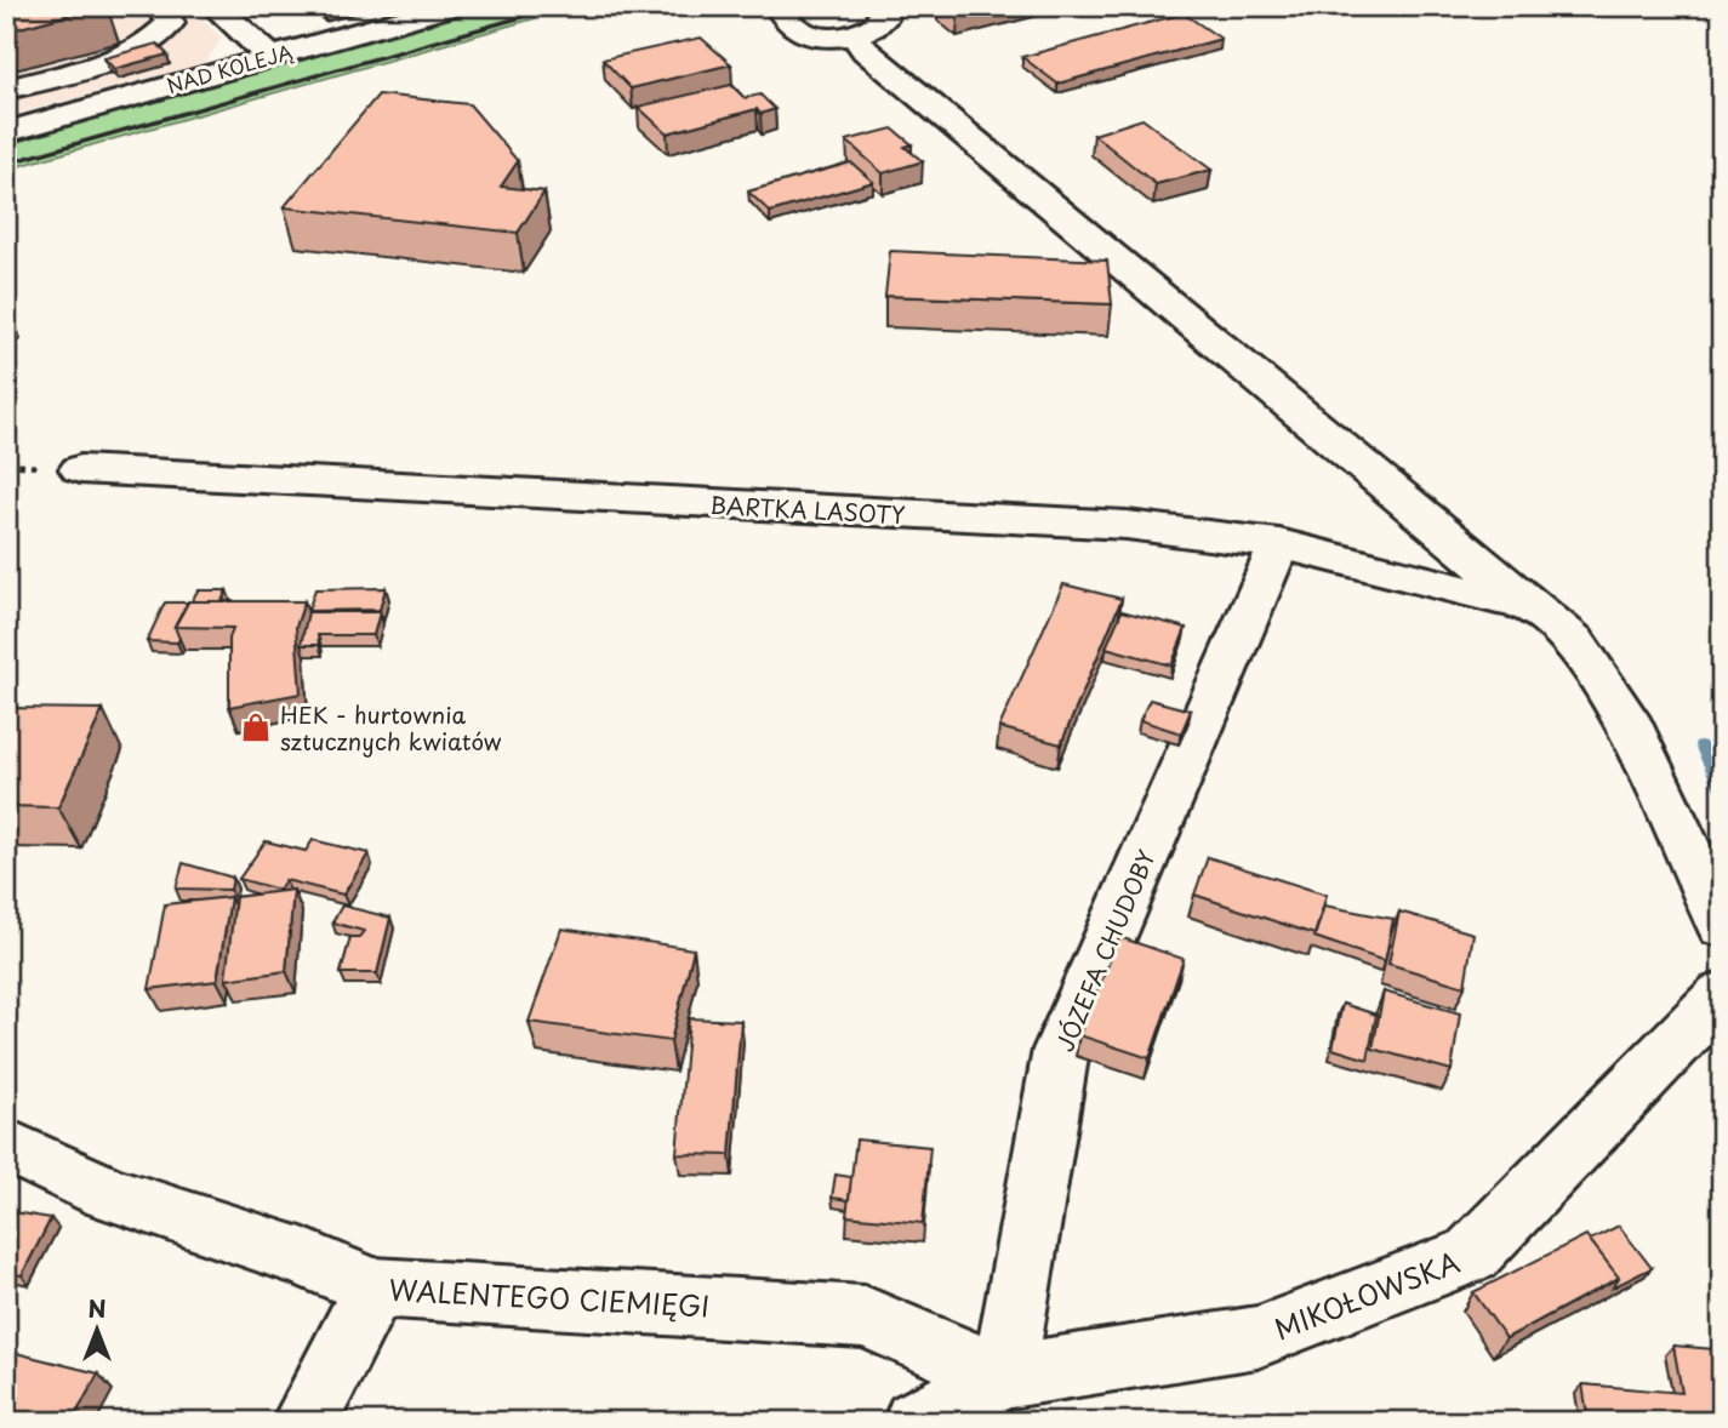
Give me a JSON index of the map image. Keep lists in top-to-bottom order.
{
  "streets": {
    "street": [
      "NAD KOLEJĄ",
      "BARTKA LASOTY",
      "JÓZEFA CHUDOBY",
      "MIKOŁOWSKA",
      "WALENTEGO CIEMIĘGI"
    ]
  },
  "crossings": [
    ["BARTKA LASOTY", "JÓZEFA CHUDOBY"],
    ["JÓZEFA CHUDOBY", "MIKOŁOWSKA"],
    ["JÓZEFA CHUDOBY", "WALENTEGO CIEMIĘGI"],
    ["MIKOŁOWSKA", "WALENTEGO CIEMIĘGI"]
  ],
  "places": {
    "shop": ["HEK - hurtownia sztucznych kwiatów"]
  },
  "north": "top"
}
